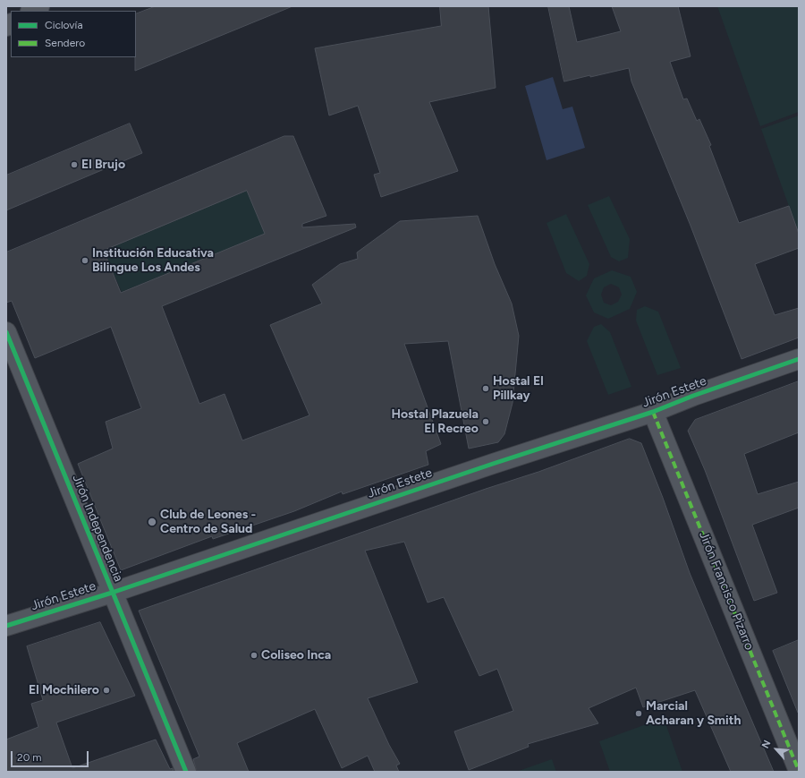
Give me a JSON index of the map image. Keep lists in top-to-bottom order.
{
  "streets": {
    "street": ["Jirón Estete", "Jirón Independencia", "Jirón Francisco Pizarro"]
  },
  "crossings": [
    ["Jirón Estete", "Jirón Independencia"],
    ["Jirón Estete", "Jirón Francisco Pizarro"]
  ],
  "places": [
    "El Brujo",
    "Institución Educativa Bilingue Los Andes",
    "Hostal El Pillkay",
    "Hostal Plazuela El Recreo",
    "Club de Leones - Centro de Salud",
    "Coliseo Inca",
    "El Mochilero",
    "Marcial Acharan y Smith"
  ],
  "legend": ["Ciclovía", "Sendero"],
  "scale_bar": "20 m",
  "north": "top left"
}
